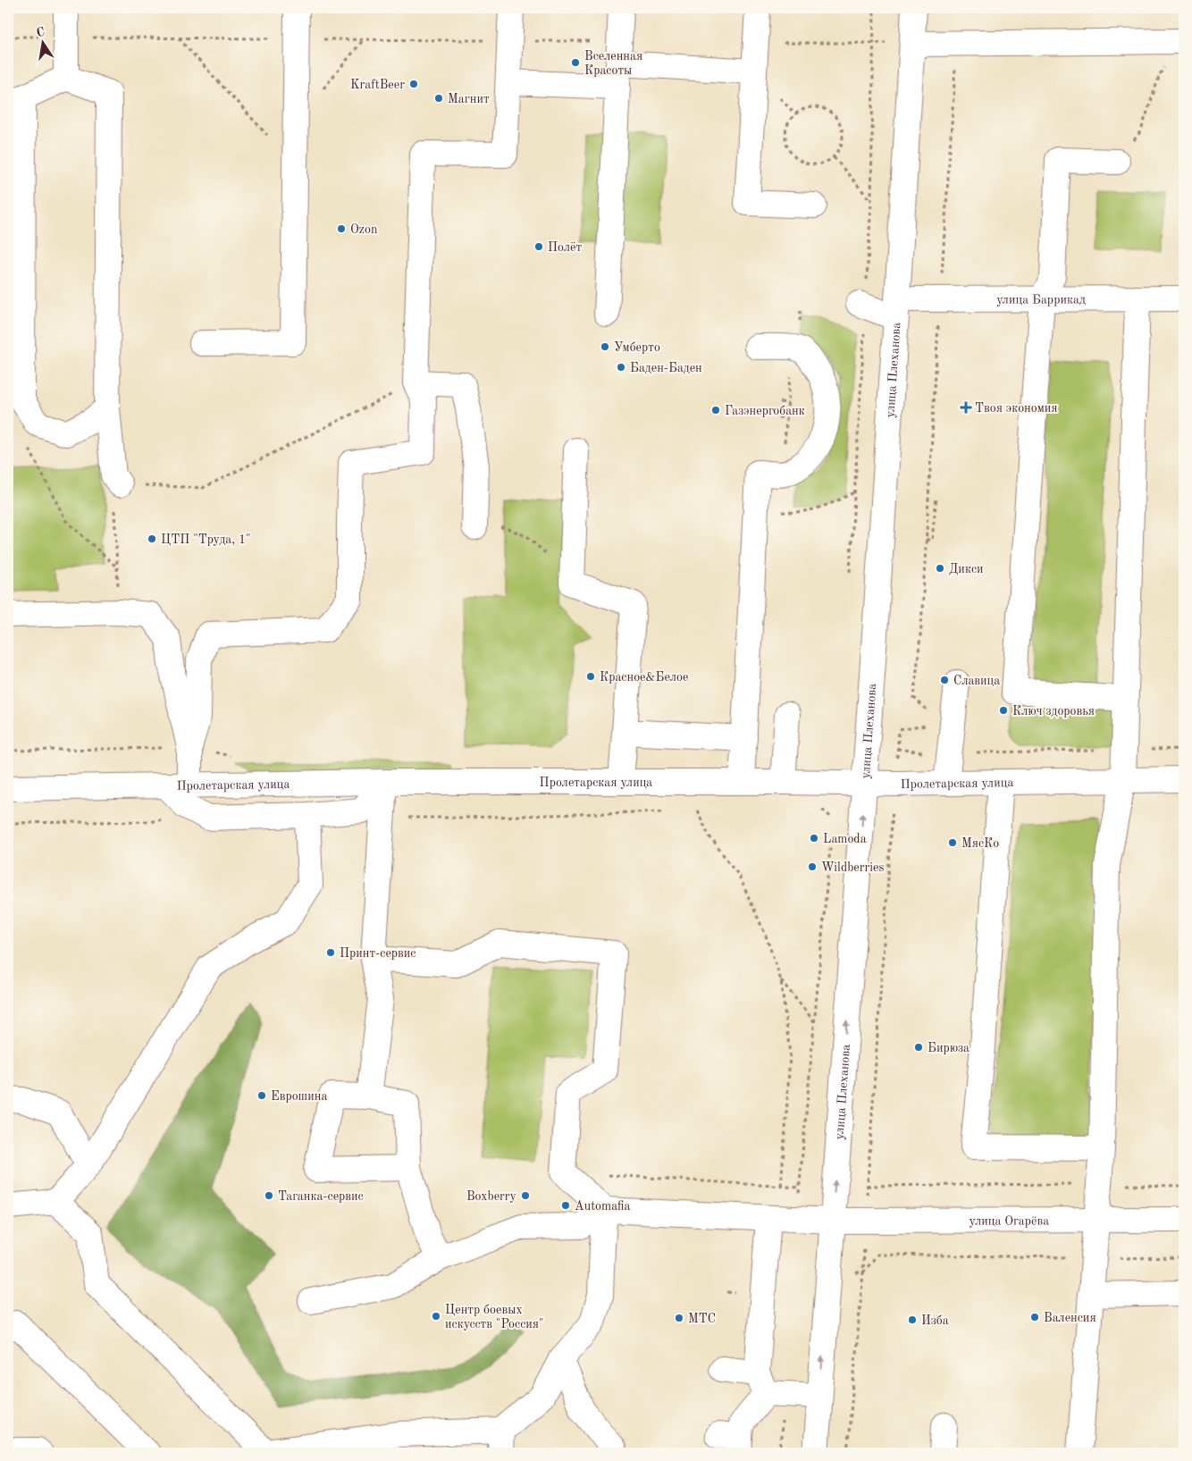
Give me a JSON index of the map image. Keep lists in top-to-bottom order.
{
  "streets": {
    "street": [
      "улица Баррикад",
      "улица Плеханова",
      "Пролетарская улица",
      "улица Огарёва"
    ]
  },
  "crossings": [
    ["улица Баррикад", "улица Плеханова"],
    ["улица Плеханова", "Пролетарская улица"],
    ["улица Плеханова", "улица Огарёва"]
  ],
  "one_way": ["улица Плеханова"],
  "places": {
    "other": [
      "Вселенная Красоты",
      "KraftBeer",
      "Магнит",
      "Ozon",
      "Полёт",
      "Умберто",
      "Баден-Баден",
      "Газэнергобанк",
      "ЦТП \"Труда, 1\"",
      "Дикси",
      "Красное&Белое",
      "Славица",
      "Ключ здоровья",
      "Lamoda",
      "МясКо",
      "Wildberries",
      "Принт-сервис",
      "Бирюза",
      "Еврошина",
      "Таганка-сервис",
      "Boxberry",
      "Automafia",
      "Центр боевых искусств \"Россия\"",
      "Валенсия",
      "МТС",
      "Изба"
    ],
    "health": ["Твоя экономия"]
  },
  "north": "top"
}
